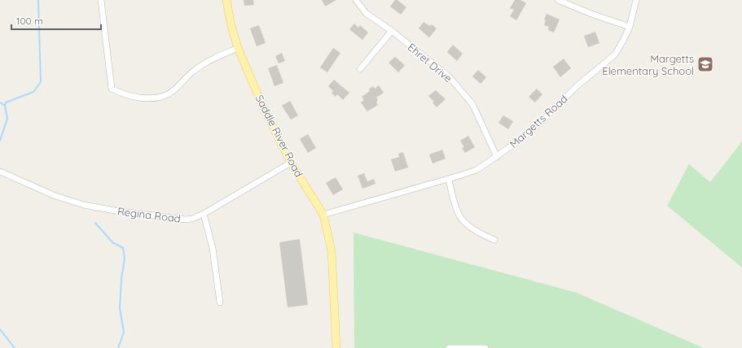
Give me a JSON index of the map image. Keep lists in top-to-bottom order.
{
  "streets": {
    "main road": ["Saddle River Road"],
    "street": ["Ehret Drive", "Margetts Road", "Regina Road"]
  },
  "crossings": [
    ["Ehret Drive", "Margetts Road"],
    ["Margetts Road", "Saddle River Road"],
    ["Saddle River Road", "Regina Road"]
  ],
  "places": {
    "school or university": ["Margetts Elementary School"]
  },
  "scale_bar": "100 m"
}
